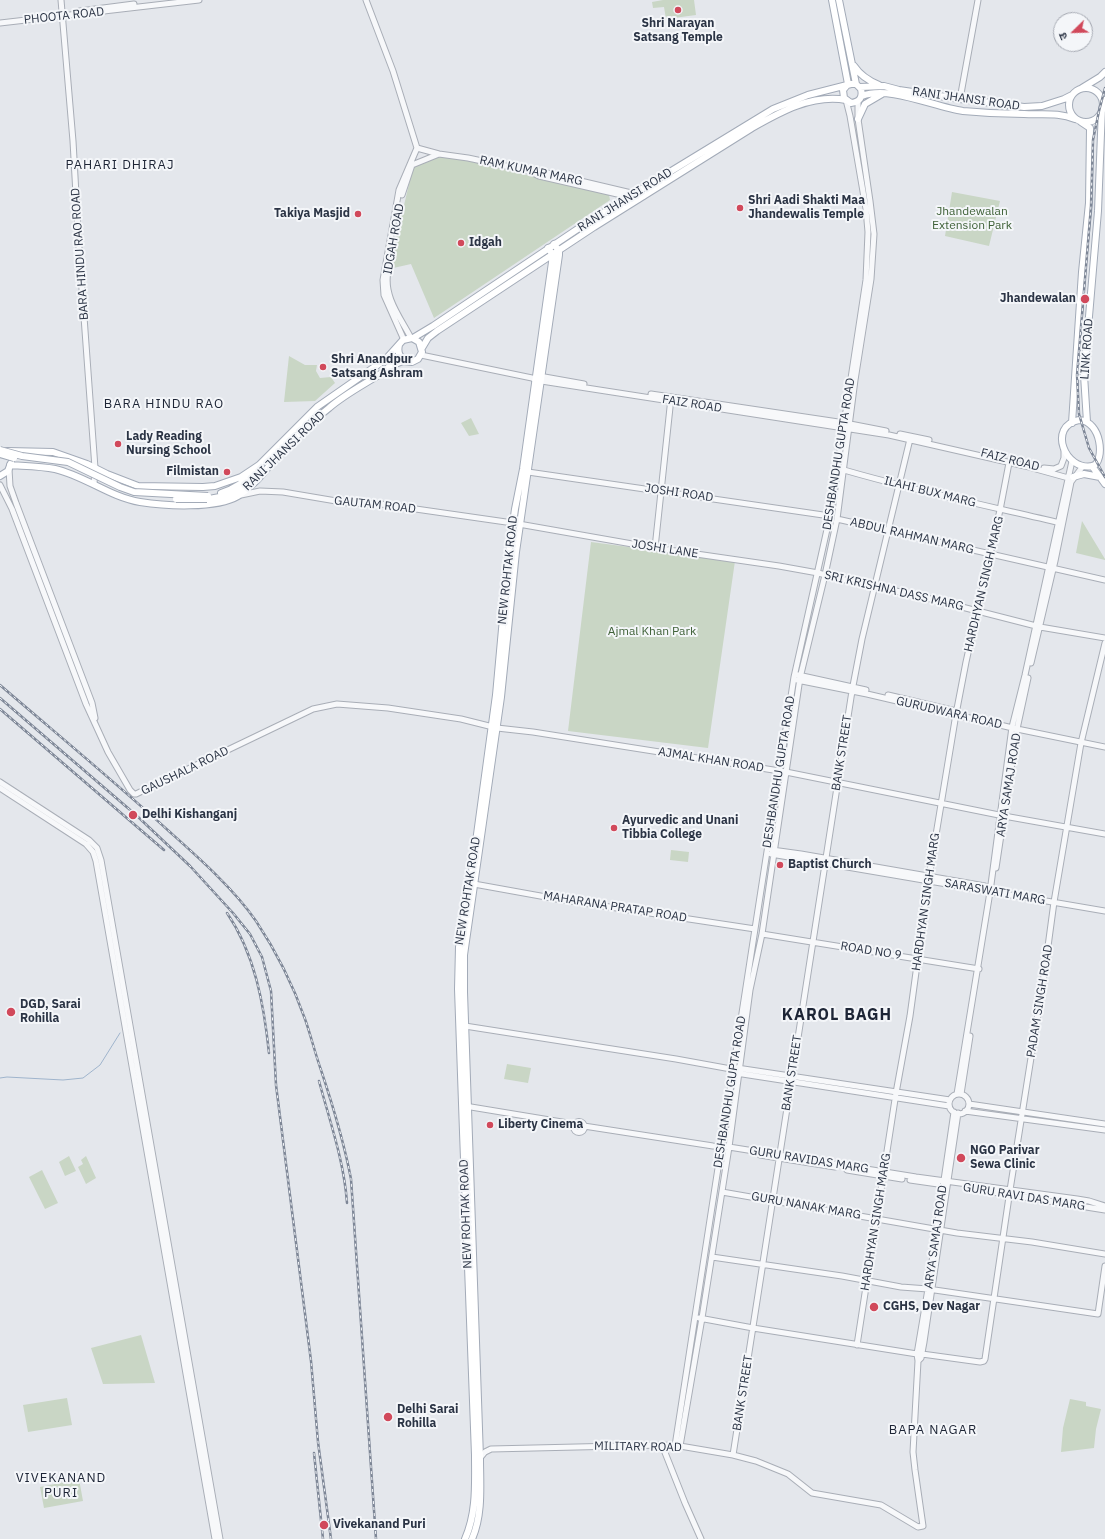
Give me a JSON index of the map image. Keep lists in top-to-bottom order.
{
  "streets": {
    "main road": ["RANI JHANSI ROAD", "LINK ROAD", "NEW ROHTAK ROAD"],
    "street": [
      "PHOOTA ROAD",
      "RAM KUMAR MARG",
      "BARA HINDU RAO ROAD",
      "FAIZ ROAD",
      "DESHBANDHU GUPTA ROAD",
      "ILAHI BUX MARG",
      "JOSHI ROAD",
      "GAUTAM ROAD",
      "ABDUL RAHMAN MARG",
      "JOSHI LANE",
      "HARDHYAN SINGH MARG",
      "SRI KRISHNA DASS MARG",
      "GURUDWARA ROAD",
      "BANK STREET",
      "AJMAL KHAN ROAD",
      "GAUSHALA ROAD",
      "ARYA SAMAJ ROAD",
      "SARASWATI MARG",
      "MAHARANA PRATAP ROAD",
      "ROAD NO 9",
      "PADAM SINGH ROAD",
      "GURU RAVIDAS MARG",
      "GURU RAVI DAS MARG",
      "GURU NANAK MARG",
      "MILITARY ROAD"
    ]
  },
  "crossings": [
    ["PHOOTA ROAD", "BARA HINDU RAO ROAD"],
    ["RANI JHANSI ROAD", "RAM KUMAR MARG"],
    ["RANI JHANSI ROAD", "BARA HINDU RAO ROAD"],
    ["RANI JHANSI ROAD", "LINK ROAD"],
    ["RANI JHANSI ROAD", "DESHBANDHU GUPTA ROAD"],
    ["RANI JHANSI ROAD", "GAUTAM ROAD"],
    ["RANI JHANSI ROAD", "NEW ROHTAK ROAD"],
    ["LINK ROAD", "FAIZ ROAD"],
    ["FAIZ ROAD", "DESHBANDHU GUPTA ROAD"],
    ["DESHBANDHU GUPTA ROAD", "ILAHI BUX MARG"],
    ["DESHBANDHU GUPTA ROAD", "JOSHI ROAD"],
    ["DESHBANDHU GUPTA ROAD", "ABDUL RAHMAN MARG"],
    ["DESHBANDHU GUPTA ROAD", "JOSHI LANE"],
    ["DESHBANDHU GUPTA ROAD", "SRI KRISHNA DASS MARG"],
    ["DESHBANDHU GUPTA ROAD", "GURUDWARA ROAD"],
    ["DESHBANDHU GUPTA ROAD", "AJMAL KHAN ROAD"],
    ["DESHBANDHU GUPTA ROAD", "SARASWATI MARG"],
    ["DESHBANDHU GUPTA ROAD", "MAHARANA PRATAP ROAD"],
    ["DESHBANDHU GUPTA ROAD", "ROAD NO 9"],
    ["DESHBANDHU GUPTA ROAD", "GURU RAVIDAS MARG"],
    ["DESHBANDHU GUPTA ROAD", "GURU NANAK MARG"],
    ["DESHBANDHU GUPTA ROAD", "MILITARY ROAD"],
    ["ILAHI BUX MARG", "HARDHYAN SINGH MARG"],
    ["ILAHI BUX MARG", "BANK STREET"],
    ["ILAHI BUX MARG", "ARYA SAMAJ ROAD"],
    ["JOSHI ROAD", "NEW ROHTAK ROAD"],
    ["GAUTAM ROAD", "JOSHI LANE"],
    ["GAUTAM ROAD", "NEW ROHTAK ROAD"],
    ["ABDUL RAHMAN MARG", "HARDHYAN SINGH MARG"],
    ["ABDUL RAHMAN MARG", "BANK STREET"],
    ["ABDUL RAHMAN MARG", "ARYA SAMAJ ROAD"],
    ["JOSHI LANE", "NEW ROHTAK ROAD"],
    ["JOSHI LANE", "SRI KRISHNA DASS MARG"],
    ["NEW ROHTAK ROAD", "AJMAL KHAN ROAD"],
    ["NEW ROHTAK ROAD", "GAUSHALA ROAD"],
    ["NEW ROHTAK ROAD", "MAHARANA PRATAP ROAD"],
    ["NEW ROHTAK ROAD", "MILITARY ROAD"],
    ["HARDHYAN SINGH MARG", "SRI KRISHNA DASS MARG"],
    ["HARDHYAN SINGH MARG", "GURUDWARA ROAD"],
    ["HARDHYAN SINGH MARG", "AJMAL KHAN ROAD"],
    ["HARDHYAN SINGH MARG", "SARASWATI MARG"],
    ["HARDHYAN SINGH MARG", "ROAD NO 9"],
    ["HARDHYAN SINGH MARG", "GURU RAVIDAS MARG"],
    ["HARDHYAN SINGH MARG", "GURU NANAK MARG"],
    ["SRI KRISHNA DASS MARG", "BANK STREET"],
    ["SRI KRISHNA DASS MARG", "ARYA SAMAJ ROAD"],
    ["GURUDWARA ROAD", "BANK STREET"],
    ["GURUDWARA ROAD", "ARYA SAMAJ ROAD"],
    ["GURUDWARA ROAD", "PADAM SINGH ROAD"],
    ["BANK STREET", "AJMAL KHAN ROAD"],
    ["BANK STREET", "SARASWATI MARG"],
    ["BANK STREET", "ROAD NO 9"],
    ["BANK STREET", "GURU RAVIDAS MARG"],
    ["BANK STREET", "GURU NANAK MARG"],
    ["BANK STREET", "MILITARY ROAD"],
    ["AJMAL KHAN ROAD", "GAUSHALA ROAD"],
    ["AJMAL KHAN ROAD", "ARYA SAMAJ ROAD"],
    ["AJMAL KHAN ROAD", "PADAM SINGH ROAD"],
    ["ARYA SAMAJ ROAD", "SARASWATI MARG"],
    ["ARYA SAMAJ ROAD", "ROAD NO 9"],
    ["ARYA SAMAJ ROAD", "PADAM SINGH ROAD"],
    ["ARYA SAMAJ ROAD", "GURU RAVIDAS MARG"],
    ["ARYA SAMAJ ROAD", "GURU RAVI DAS MARG"],
    ["ARYA SAMAJ ROAD", "GURU NANAK MARG"],
    ["ARYA SAMAJ ROAD", "MILITARY ROAD"],
    ["SARASWATI MARG", "PADAM SINGH ROAD"],
    ["PADAM SINGH ROAD", "GURU RAVI DAS MARG"],
    ["PADAM SINGH ROAD", "GURU NANAK MARG"],
    ["GURU RAVIDAS MARG", "GURU RAVI DAS MARG"]
  ],
  "districts": [
    "PAHARI DHIRAJ",
    "BARA HINDU RAO",
    "KAROL BAGH",
    "BAPA NAGAR",
    "VIVEKANAND PURI"
  ],
  "parks": ["Jhandewalan Extension Park", "Ajmal Khan Park"],
  "places": [
    "Shri Narayan Satsang Temple",
    "Shri Aadi Shakti Maa Jhandewalis Temple",
    "Takiya Masjid",
    "Idgah",
    "Jhandewalan",
    "Shri Anandpur Satsang Ashram",
    "Lady Reading Nursing School",
    "Filmistan",
    "Delhi Kishanganj",
    "Ayurvedic and Unani Tibbia College",
    "Baptist Church",
    "DGD, Sarai Rohilla",
    "Liberty Cinema",
    "NGO Parivar Sewa Clinic",
    "CGHS, Dev Nagar",
    "Delhi Sarai Rohilla",
    "Vivekanand Puri"
  ],
  "north": "bottom left"
}
